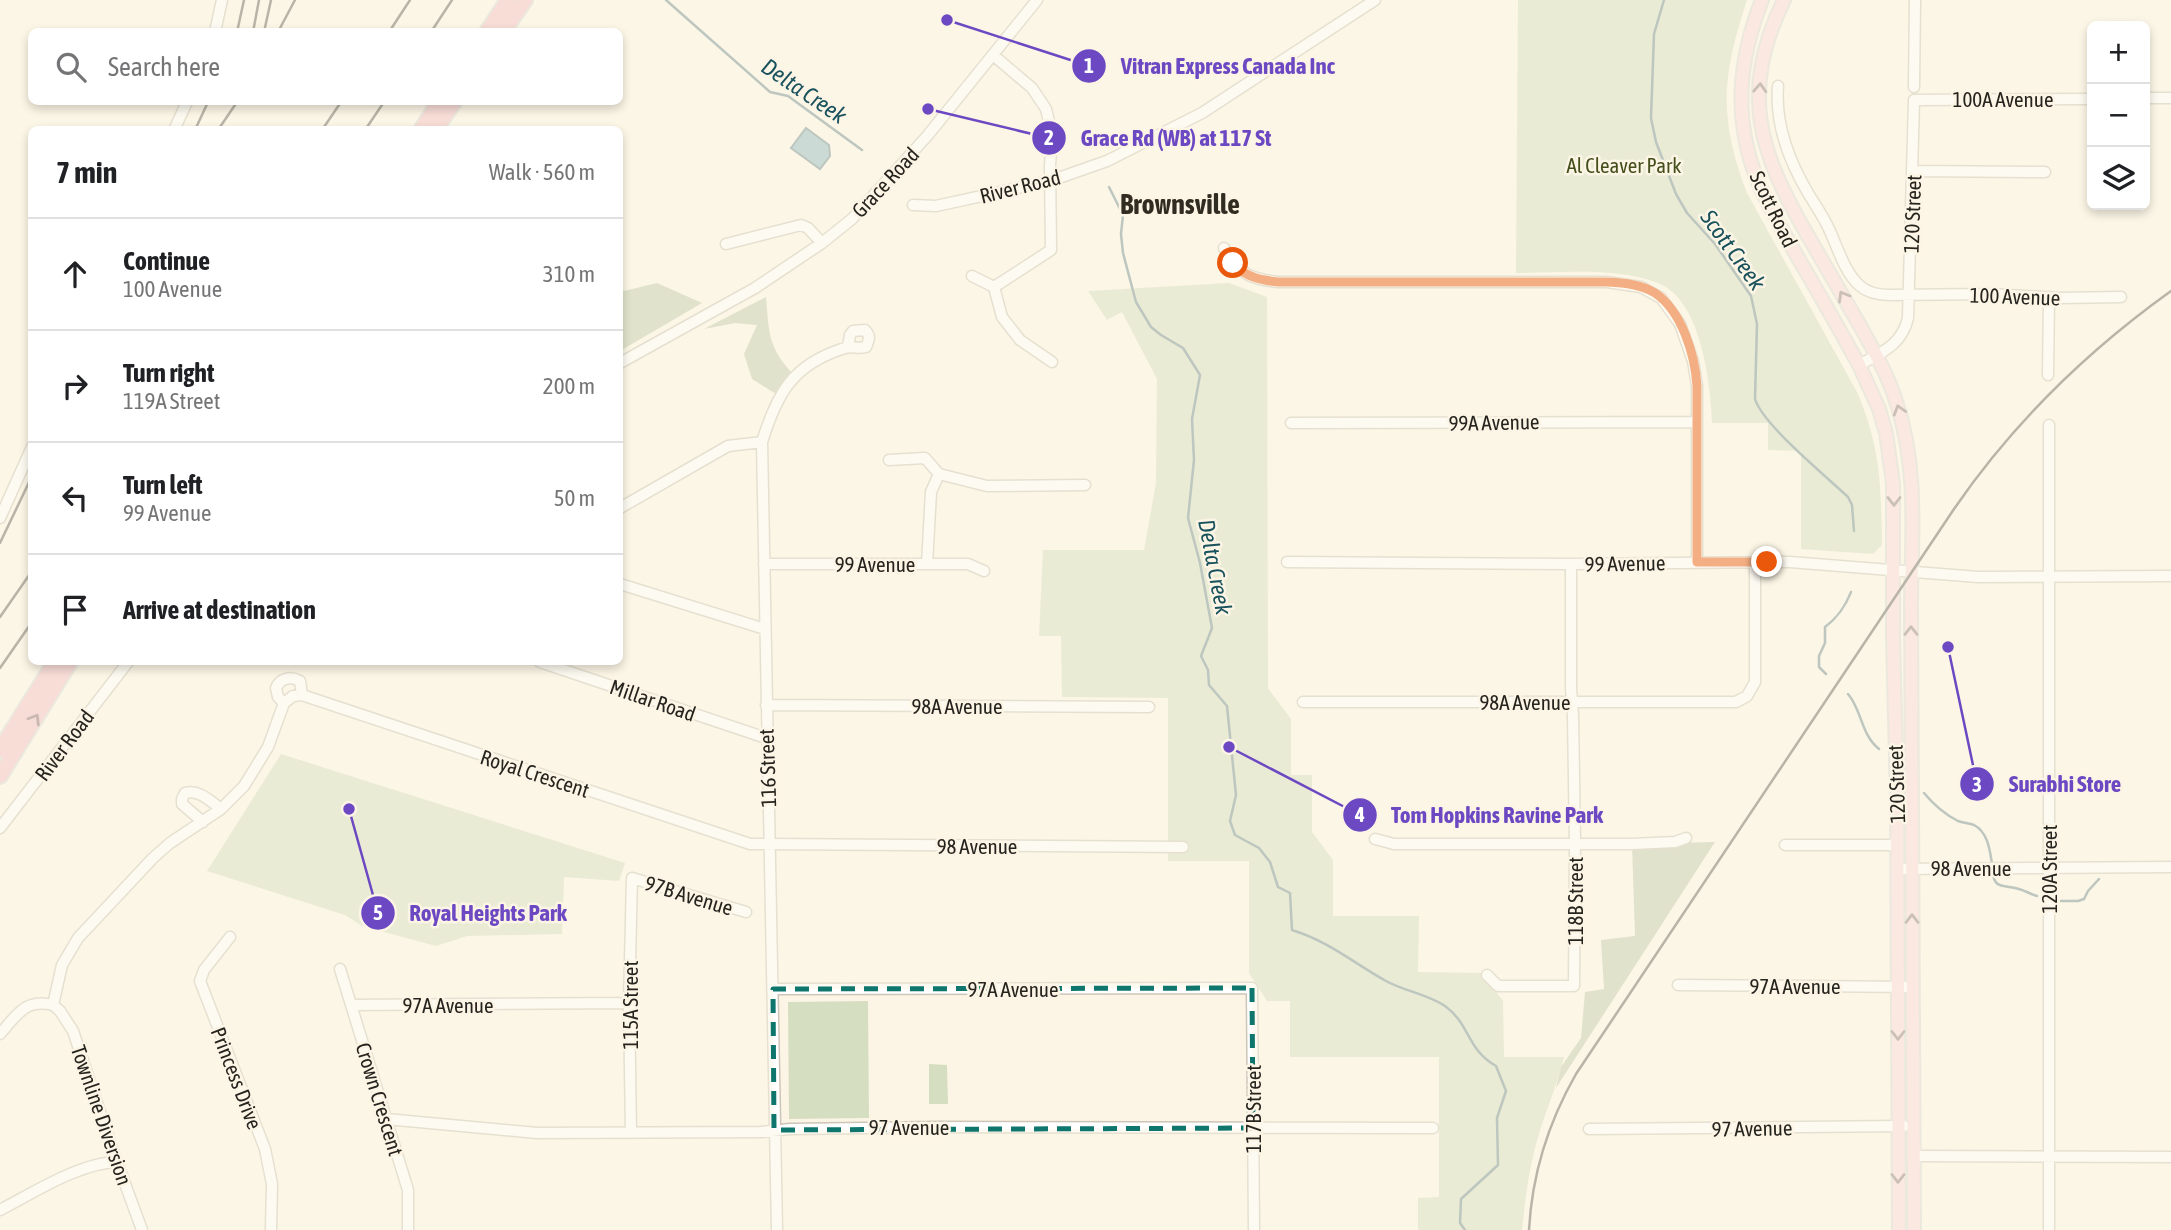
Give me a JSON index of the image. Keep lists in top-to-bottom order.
{
  "streets": {
    "main road": ["Scott Road", "120 Street"],
    "street": [
      "100A Avenue",
      "Grace Road",
      "River Road",
      "100 Avenue",
      "99A Avenue",
      "99 Avenue",
      "Millar Road",
      "98A Avenue",
      "116 Street",
      "Royal Crescent",
      "98 Avenue",
      "120A Street",
      "97B Avenue",
      "118B Street",
      "97A Avenue",
      "115A Street",
      "Princess Drive",
      "Crown Crescent",
      "117B Street",
      "Townline Diversion",
      "97 Avenue"
    ]
  },
  "crossings": [
    ["100A Avenue", "120 Street"],
    ["Scott Road", "120 Street"],
    ["Scott Road", "100 Avenue"],
    ["120 Street", "100 Avenue"],
    ["120 Street", "99 Avenue"],
    ["120 Street", "98 Avenue"],
    ["120 Street", "97A Avenue"],
    ["120 Street", "97 Avenue"],
    ["99 Avenue", "98A Avenue"],
    ["99 Avenue", "116 Street"],
    ["99 Avenue", "120A Street"],
    ["99 Avenue", "118B Street"],
    ["Millar Road", "116 Street"],
    ["98A Avenue", "116 Street"],
    ["98A Avenue", "118B Street"],
    ["116 Street", "Royal Crescent"],
    ["116 Street", "98 Avenue"],
    ["116 Street", "97A Avenue"],
    ["116 Street", "97 Avenue"],
    ["Royal Crescent", "98 Avenue"],
    ["Royal Crescent", "Townline Diversion"],
    ["98 Avenue", "120A Street"],
    ["97B Avenue", "115A Street"],
    ["97A Avenue", "115A Street"],
    ["97A Avenue", "Crown Crescent"],
    ["97A Avenue", "117B Street"],
    ["115A Street", "97 Avenue"],
    ["Crown Crescent", "97 Avenue"],
    ["117B Street", "97 Avenue"]
  ],
  "districts": ["Brownsville"],
  "water": ["Delta Creek", "Scott Creek"],
  "parks": ["Al Cleaver Park"],
  "places": [
    "Vitran Express Canada Inc",
    "Grace Rd (WB) at 117 St",
    "Surabhi Store",
    "Tom Hopkins Ravine Park",
    "Royal Heights Park"
  ],
  "page": {
    "map_buttons": ["+", "−"],
    "search": "Search here",
    "heading": ["7 min", "Walk · 560 m"],
    "list": [
      ["Continue", "100 Avenue", "310 m"],
      ["Turn right", "119A Street", "200 m"],
      ["Turn left", "99 Avenue", "50 m"],
      "Arrive at destination"
    ]
  }
}
